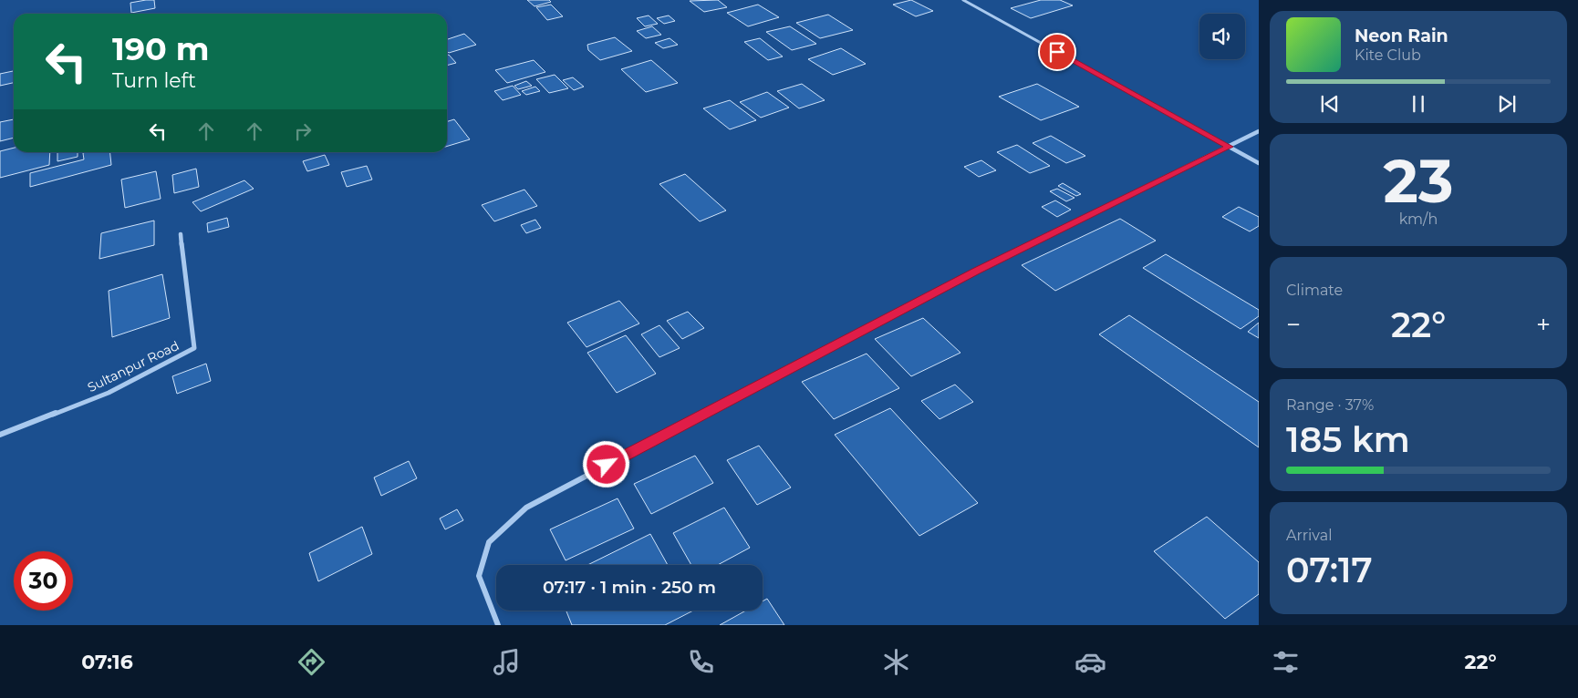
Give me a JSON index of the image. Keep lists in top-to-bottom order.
{
  "streets": {
    "street": ["Sultanpur Road"]
  },
  "page": {
    "turn": ["190 m", "Turn left"],
    "song": ["Neon Rain", "Kite Club"],
    "tile": [
      ["23", "km/h"],
      "Climate",
      ["Range · 37%", "185 km"],
      ["Arrival", "07:17"]
    ],
    "heat": ["−", "22°", "+"],
    "limit": "30",
    "trip": "07:17 · 1 min · 250 m",
    "tabs": ["07:16", "22°"]
  }
}
